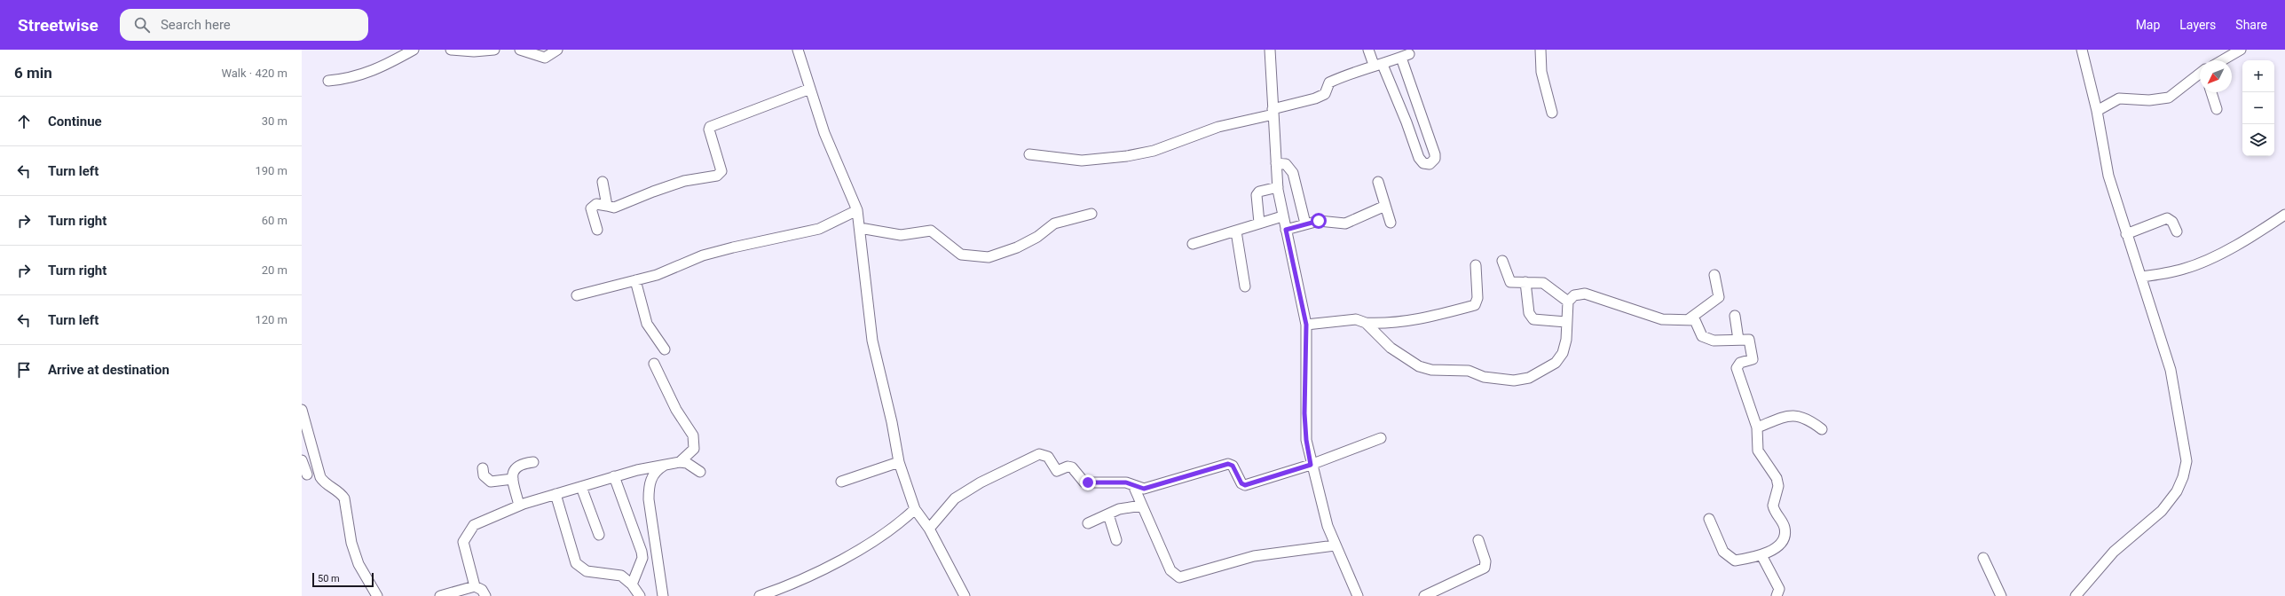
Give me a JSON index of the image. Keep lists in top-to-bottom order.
{
  "scale_bar": "50 m",
  "north": "bottom left",
  "page": {
    "header": "Streetwise",
    "search": "Search here",
    "nav": ["Map", "Layers", "Share"],
    "heading": ["6 min", "Walk · 420 m"],
    "map_buttons": ["+", "−"],
    "list": [
      ["Continue", "30 m"],
      ["Turn left", "190 m"],
      ["Turn right", "60 m"],
      ["Turn right", "20 m"],
      ["Turn left", "120 m"],
      "Arrive at destination"
    ],
    "scale": "50 m"
  }
}
